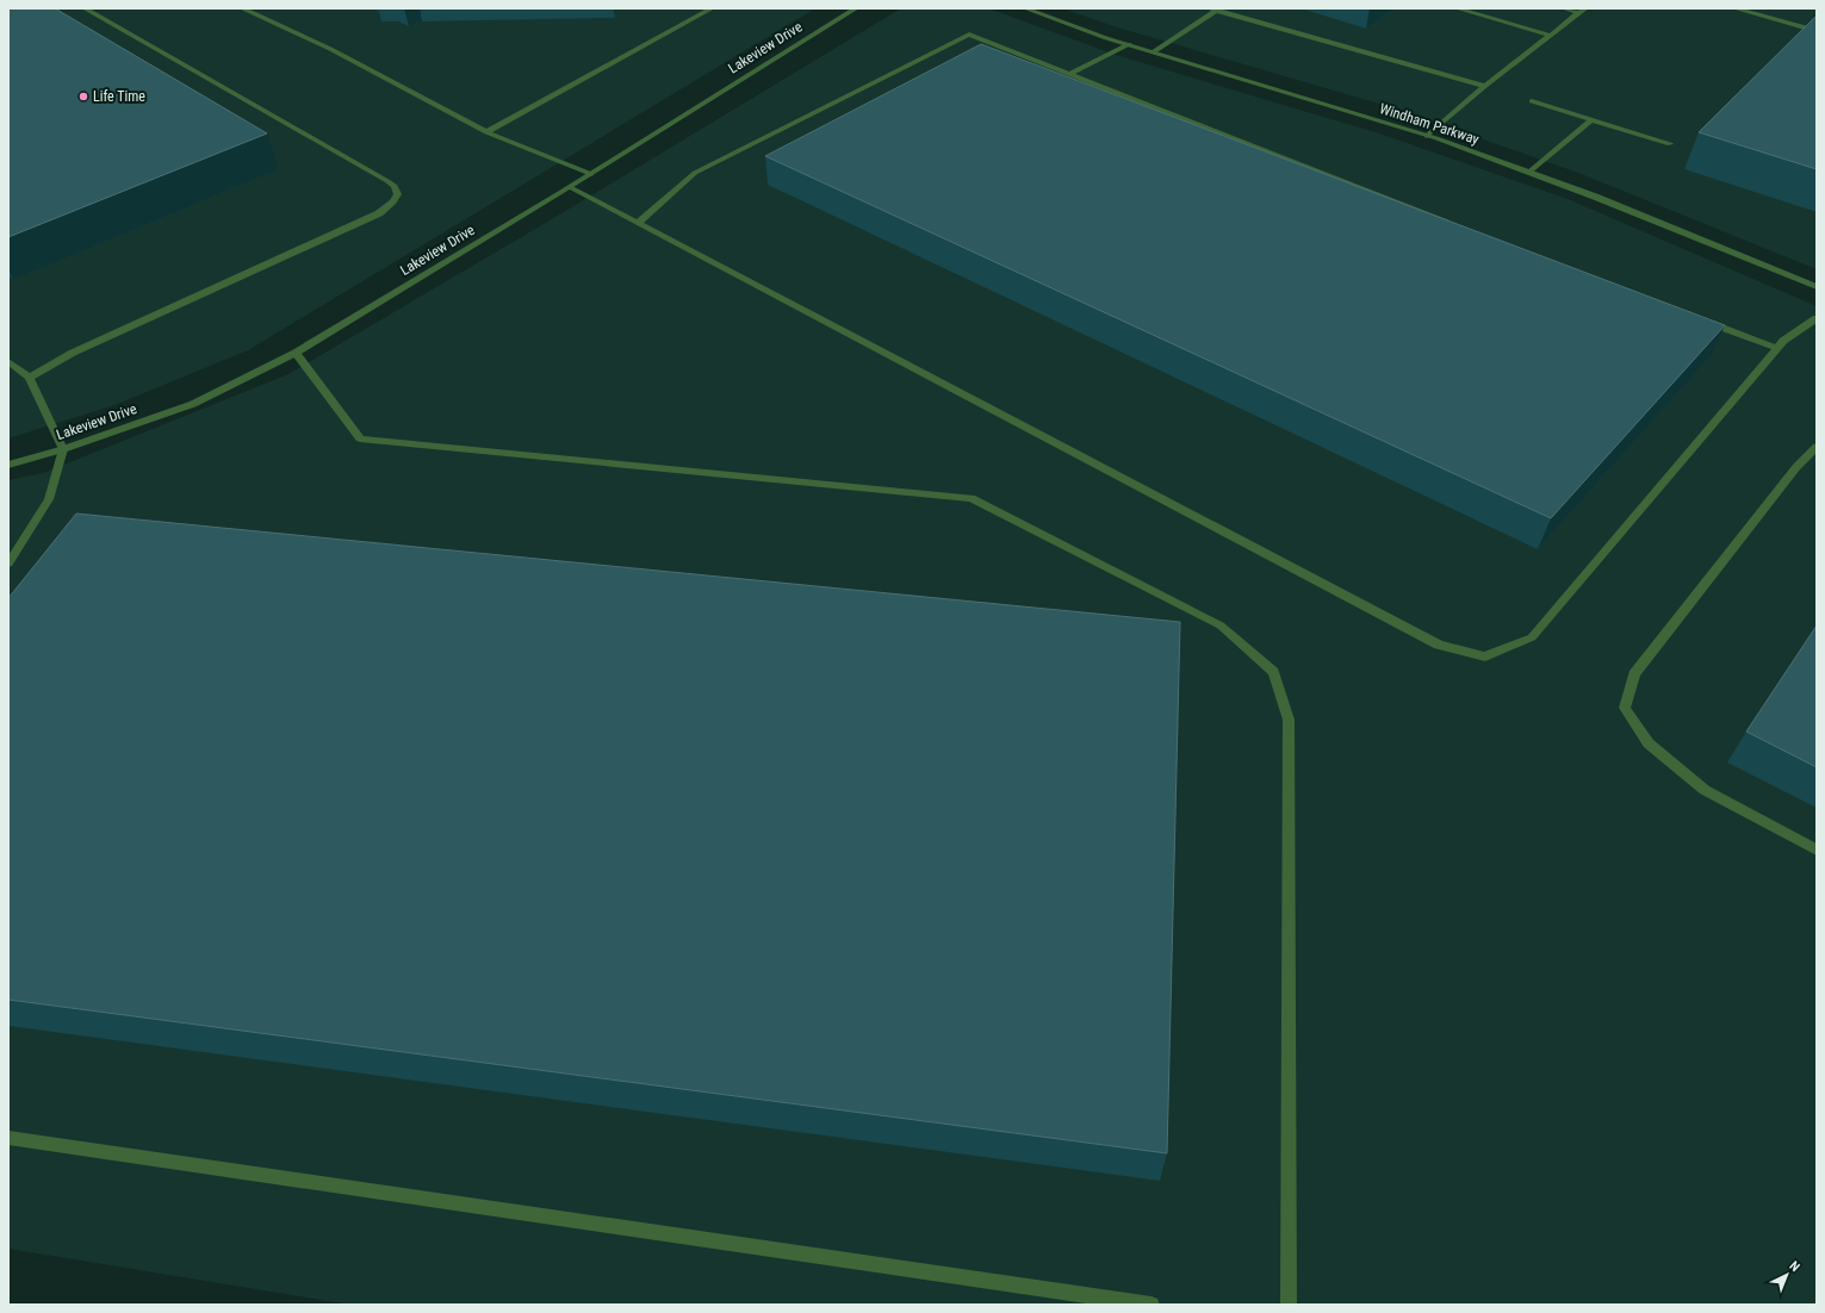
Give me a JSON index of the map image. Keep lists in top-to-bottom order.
{
  "streets": {
    "street": ["Lakeview Drive", "Windham Parkway"]
  },
  "places": ["Life Time"],
  "north": "top right"
}
